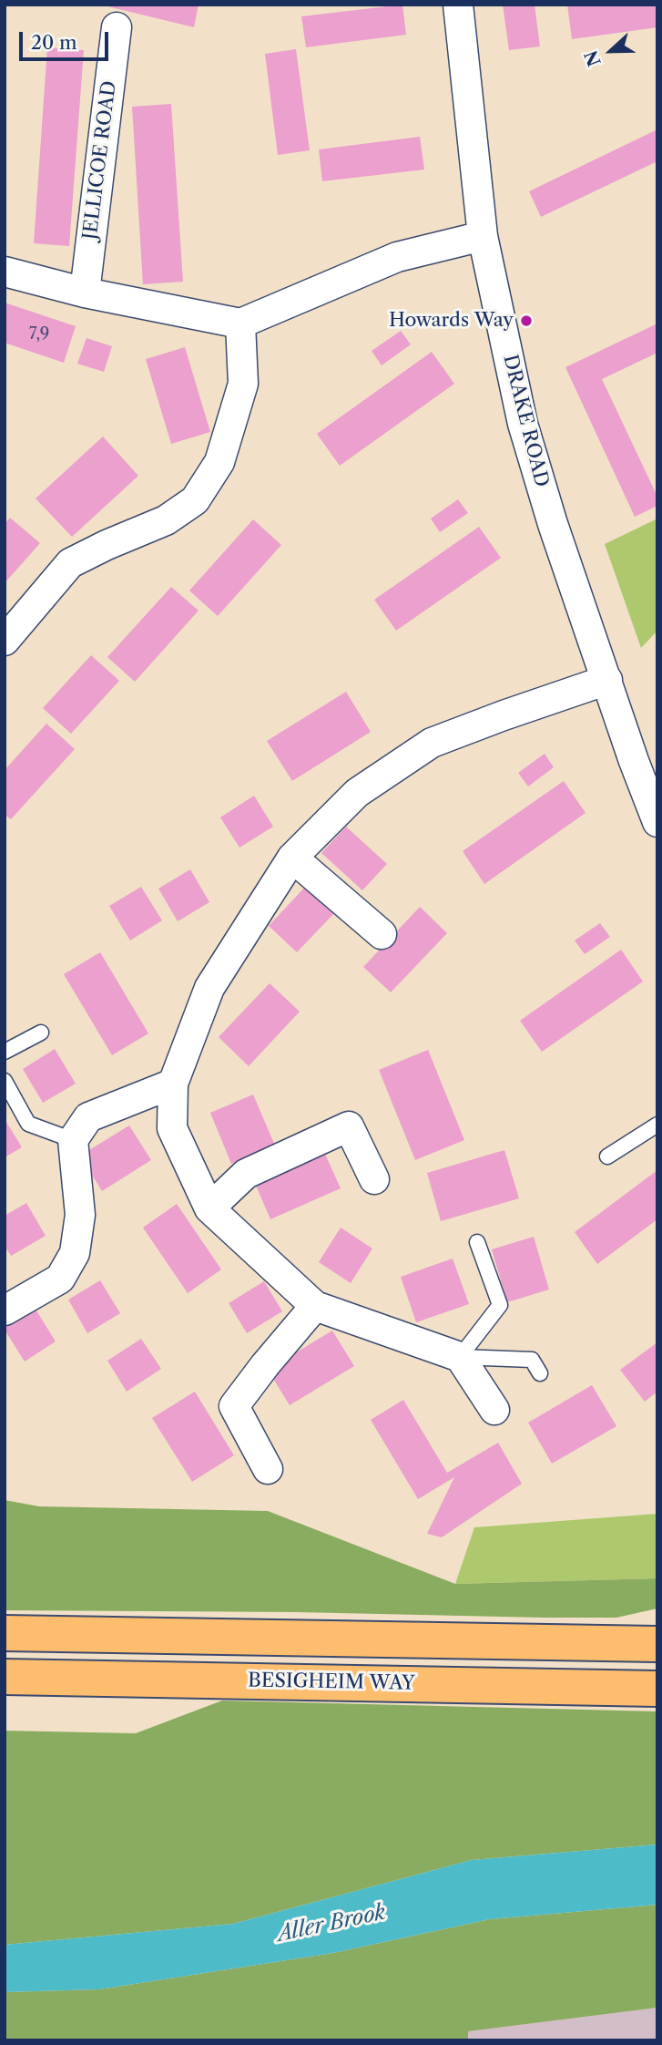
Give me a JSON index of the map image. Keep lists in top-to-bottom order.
{
  "streets": {
    "highway": ["BESIGHEIM WAY"],
    "street": ["JELLICOE ROAD", "DRAKE ROAD"]
  },
  "water": ["Aller Brook"],
  "places": ["Howards Way"],
  "house_numbers": ["7,9"],
  "scale_bar": "20 m",
  "north": "left"
}
